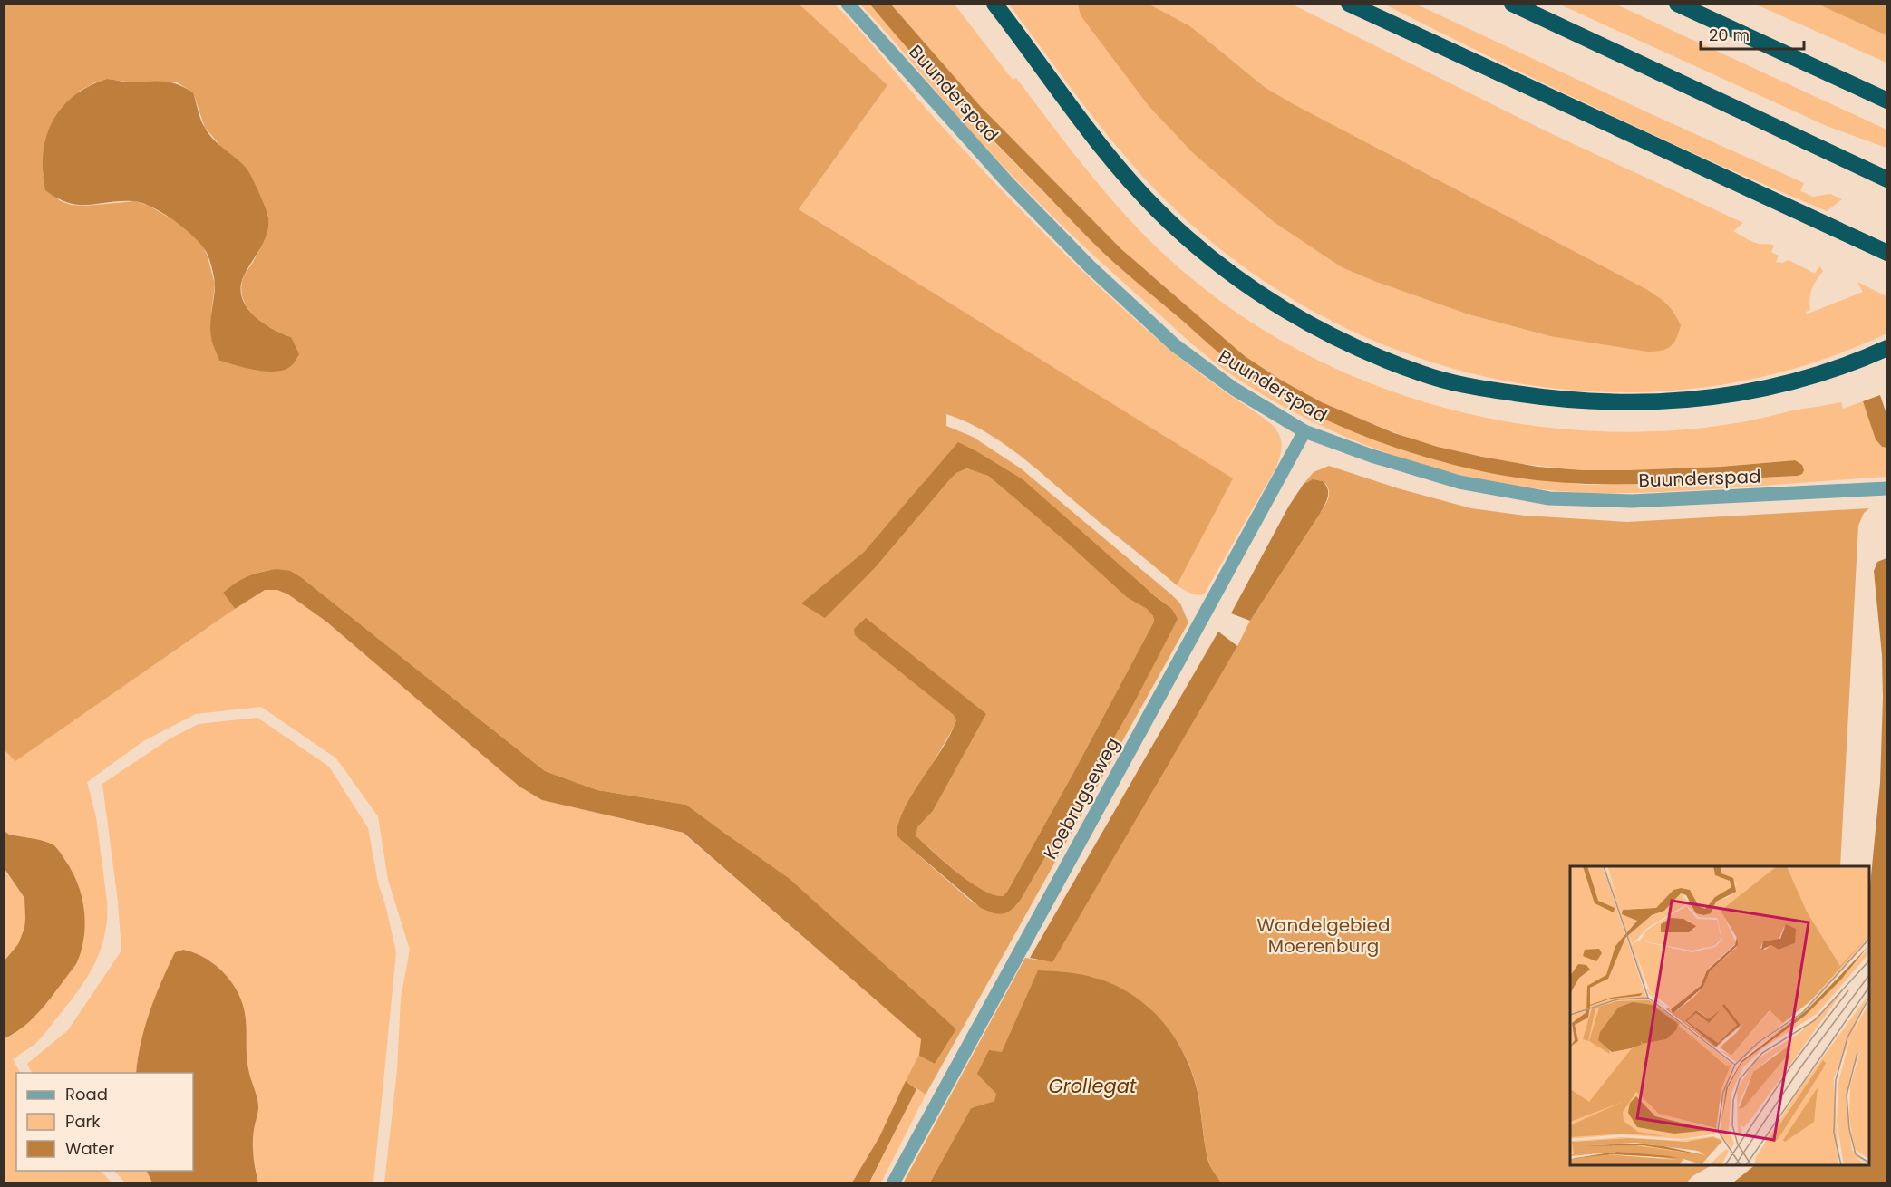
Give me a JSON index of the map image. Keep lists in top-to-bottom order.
{
  "streets": {
    "street": ["Buunderspad", "Koebrugseweg"]
  },
  "crossings": [
    ["Buunderspad", "Koebrugseweg"]
  ],
  "water": ["Grollegat"],
  "parks": ["Wandelgebied Moerenburg"],
  "legend": ["Road", "Park", "Water"],
  "scale_bar": "20 m"
}
